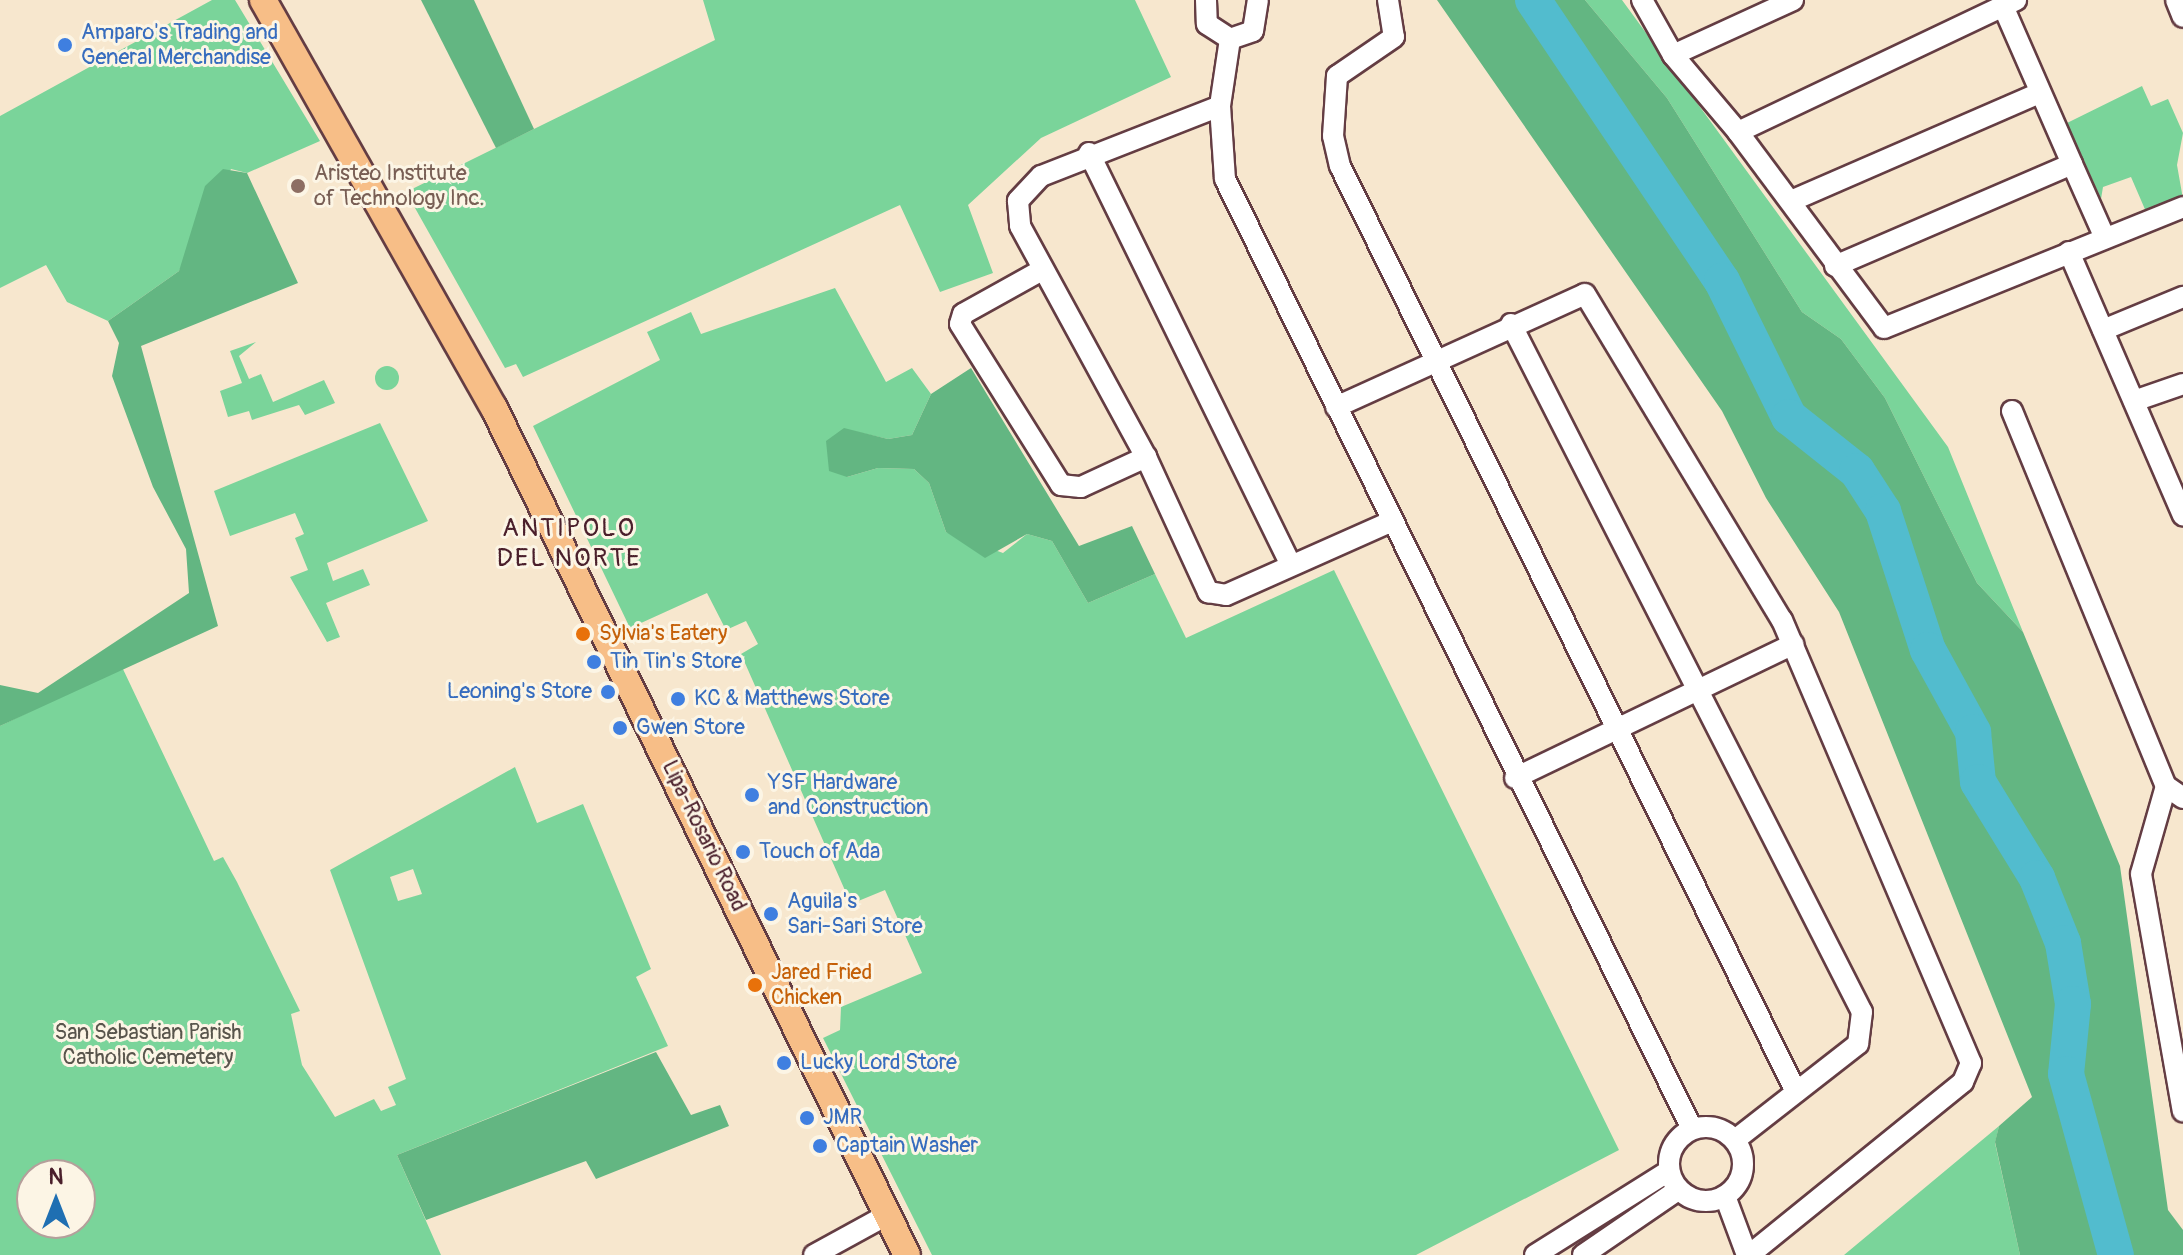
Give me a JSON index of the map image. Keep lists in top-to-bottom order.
{
  "streets": {
    "main road": ["Lipa-Rosario Road"]
  },
  "districts": ["ANTIPOLO DEL NORTE"],
  "parks": ["San Sebastian Parish Catholic Cemetery"],
  "places": [
    "Amparo's Trading and General Merchandise",
    "Aristeo Institute of Technology Inc.",
    "Sylvia's Eatery",
    "Tin Tin's Store",
    "Leoning's Store",
    "KC & Matthews Store",
    "Gwen Store",
    "YSF Hardware and Construction",
    "Touch of Ada",
    "Aguila's Sari-Sari Store",
    "Jared Fried Chicken",
    "Lucky Lord Store",
    "JMR",
    "Captain Washer"
  ],
  "north": "top"
}
